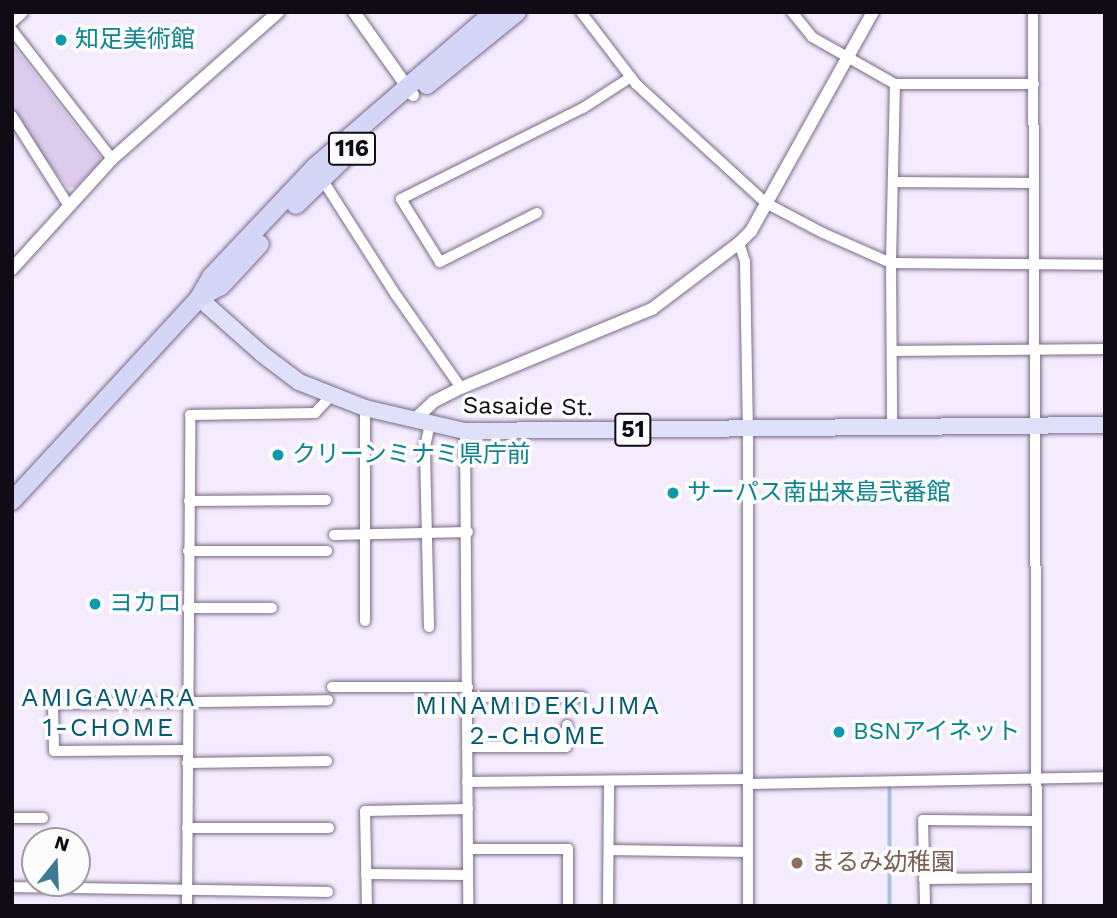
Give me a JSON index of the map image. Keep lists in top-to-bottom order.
{
  "streets": {
    "highway": ["116"],
    "main road": ["Sasaide St.", "51"]
  },
  "crossings": [
    ["116", "Sasaide St."]
  ],
  "districts": ["AMIGAWARA 1-CHOME", "MINAMIDEKIJIMA 2-CHOME"],
  "places": [
    "知足美術館",
    "クリーンミナミ県庁前",
    "サーパス南出来島弐番館",
    "ヨカロ",
    "BSNアイネット",
    "まるみ幼稚園"
  ],
  "north": "top"
}
